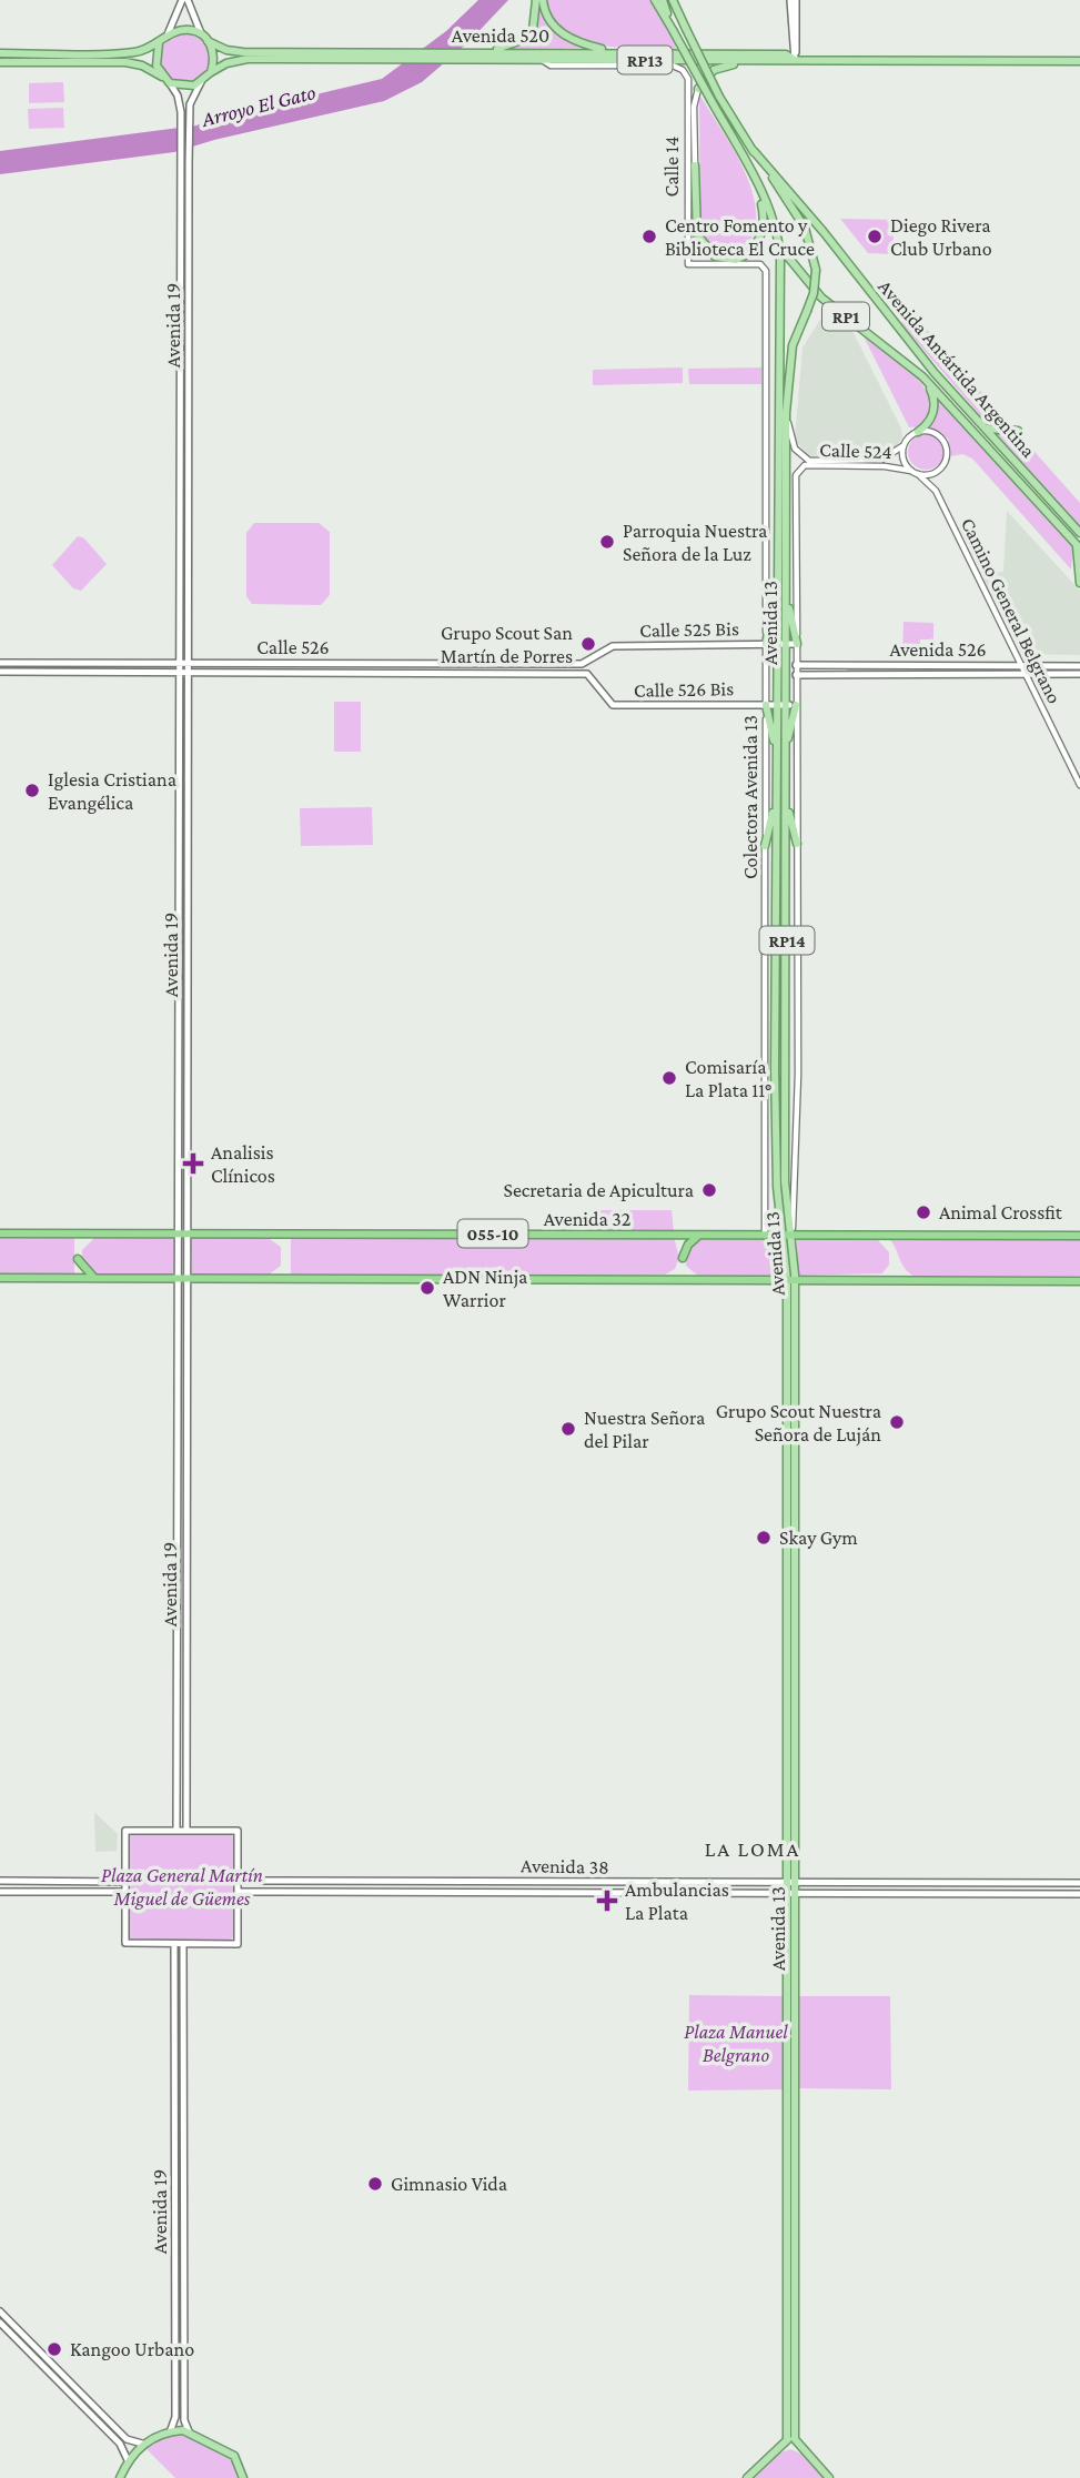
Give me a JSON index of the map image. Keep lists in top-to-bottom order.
{
  "streets": {
    "highway": ["Avenida 32", "055-10"],
    "main road": [
      "Avenida 520",
      "RP13",
      "RP1",
      "Avenida 19",
      "Avenida Antártida Argentina",
      "Avenida 13",
      "Calle 525 Bis",
      "Calle 526",
      "Avenida 526",
      "Calle 526 Bis",
      "RP14",
      "Avenida 38"
    ],
    "street": [
      "Calle 14",
      "Calle 524",
      "Camino General Belgrano",
      "Colectora Avenida 13"
    ]
  },
  "crossings": [
    ["Avenida 520", "RP13"],
    ["Avenida 520", "Calle 14"],
    ["Avenida 520", "Avenida 19"],
    ["RP13", "Avenida 19"],
    ["Calle 14", "Colectora Avenida 13"],
    ["RP1", "Calle 524"],
    ["RP1", "Camino General Belgrano"],
    ["RP1", "Avenida 13"],
    ["Avenida 19", "Calle 526"],
    ["Avenida 19", "Avenida 32"],
    ["Avenida Antártida Argentina", "Avenida 13"],
    ["Calle 524", "Camino General Belgrano"],
    ["Calle 524", "Avenida 13"],
    ["Calle 524", "Calle 525 Bis"],
    ["Camino General Belgrano", "Avenida 526"],
    ["Avenida 13", "Calle 525 Bis"],
    ["Avenida 13", "Calle 526 Bis"],
    ["Avenida 13", "Avenida 32"],
    ["Avenida 13", "Avenida 38"],
    ["Calle 525 Bis", "Calle 526"],
    ["Calle 525 Bis", "Colectora Avenida 13"],
    ["Calle 526", "Calle 526 Bis"],
    ["Calle 526 Bis", "Colectora Avenida 13"],
    ["Colectora Avenida 13", "Avenida 32"]
  ],
  "districts": ["LA LOMA"],
  "water": ["Arroyo El Gato"],
  "parks": ["Plaza General Martín Miguel de Güemes", "Plaza Manuel Belgrano"],
  "places": {
    "other": [
      "Centro Fomento y Biblioteca El Cruce",
      "Diego Rivera Club Urbano",
      "Parroquia Nuestra Señora de la Luz",
      "Grupo Scout San Martín de Porres",
      "Iglesia Cristiana Evangélica",
      "Comisaría La Plata 11°",
      "Secretaria de Apicultura",
      "Animal Crossfit",
      "ADN Ninja Warrior",
      "Grupo Scout Nuestra Señora de Luján",
      "Nuestra Señora del Pilar",
      "Skay Gym",
      "Gimnasio Vida",
      "Kangoo Urbano"
    ],
    "health": ["Analisis Clínicos", "Ambulancias La Plata"]
  }
}
